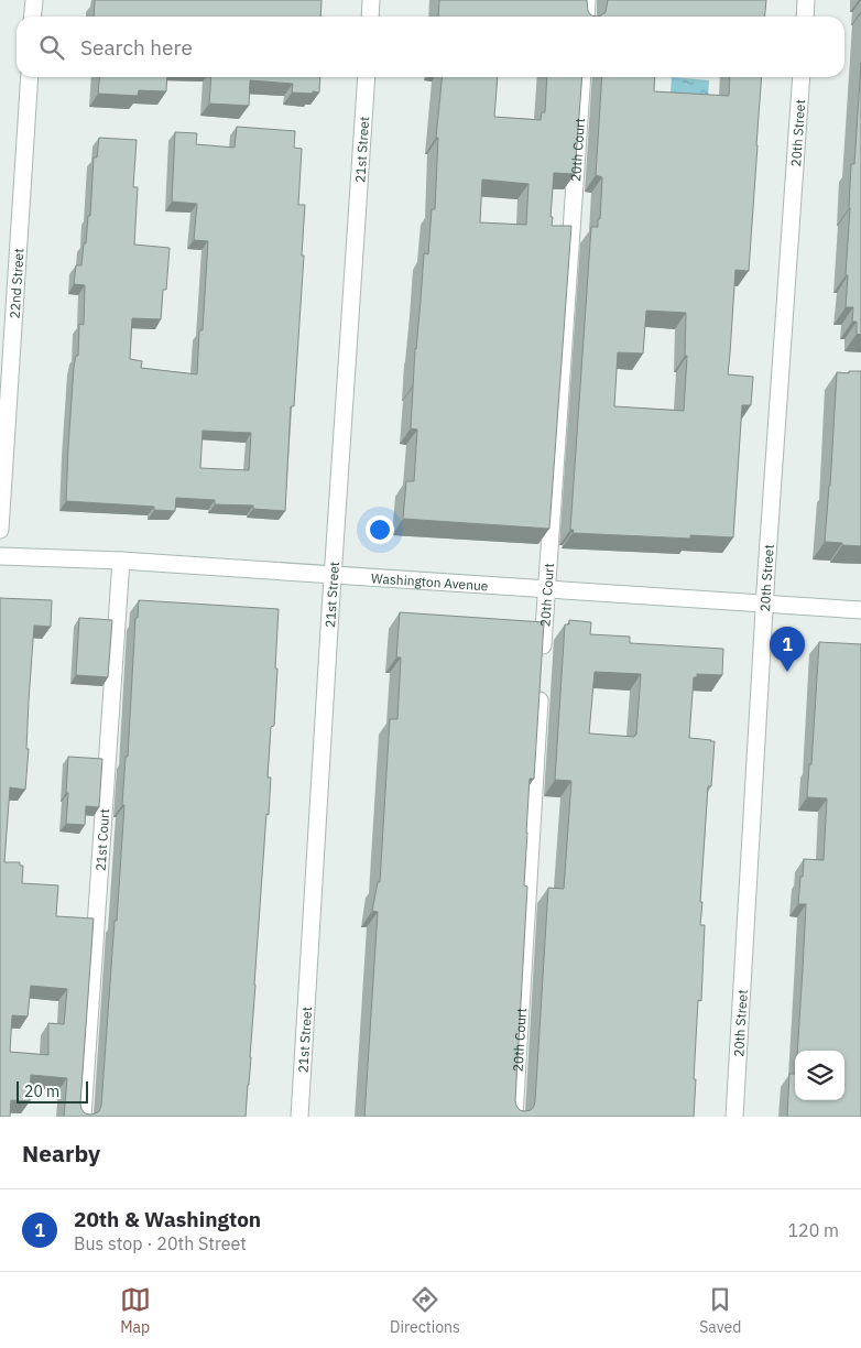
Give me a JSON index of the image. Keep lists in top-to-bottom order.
{
  "streets": {
    "street": [
      "20th Street",
      "21st Street",
      "20th Court",
      "22nd Street",
      "Washington Avenue",
      "21st Court"
    ]
  },
  "crossings": [
    ["20th Street", "Washington Avenue"],
    ["21st Street", "Washington Avenue"],
    ["20th Court", "Washington Avenue"],
    ["Washington Avenue", "21st Court"]
  ],
  "scale_bar": "20 m",
  "page": {
    "search": "Search here",
    "pins": "1",
    "scale": "20 m",
    "heading": "Nearby",
    "list": [
      {
        "mark": "1",
        "name": "20th & Washington",
        "note": "Bus stop · 20th Street",
        "value": "120 m"
      }
    ],
    "nav": ["Map", "Directions", "Saved"]
  }
}
